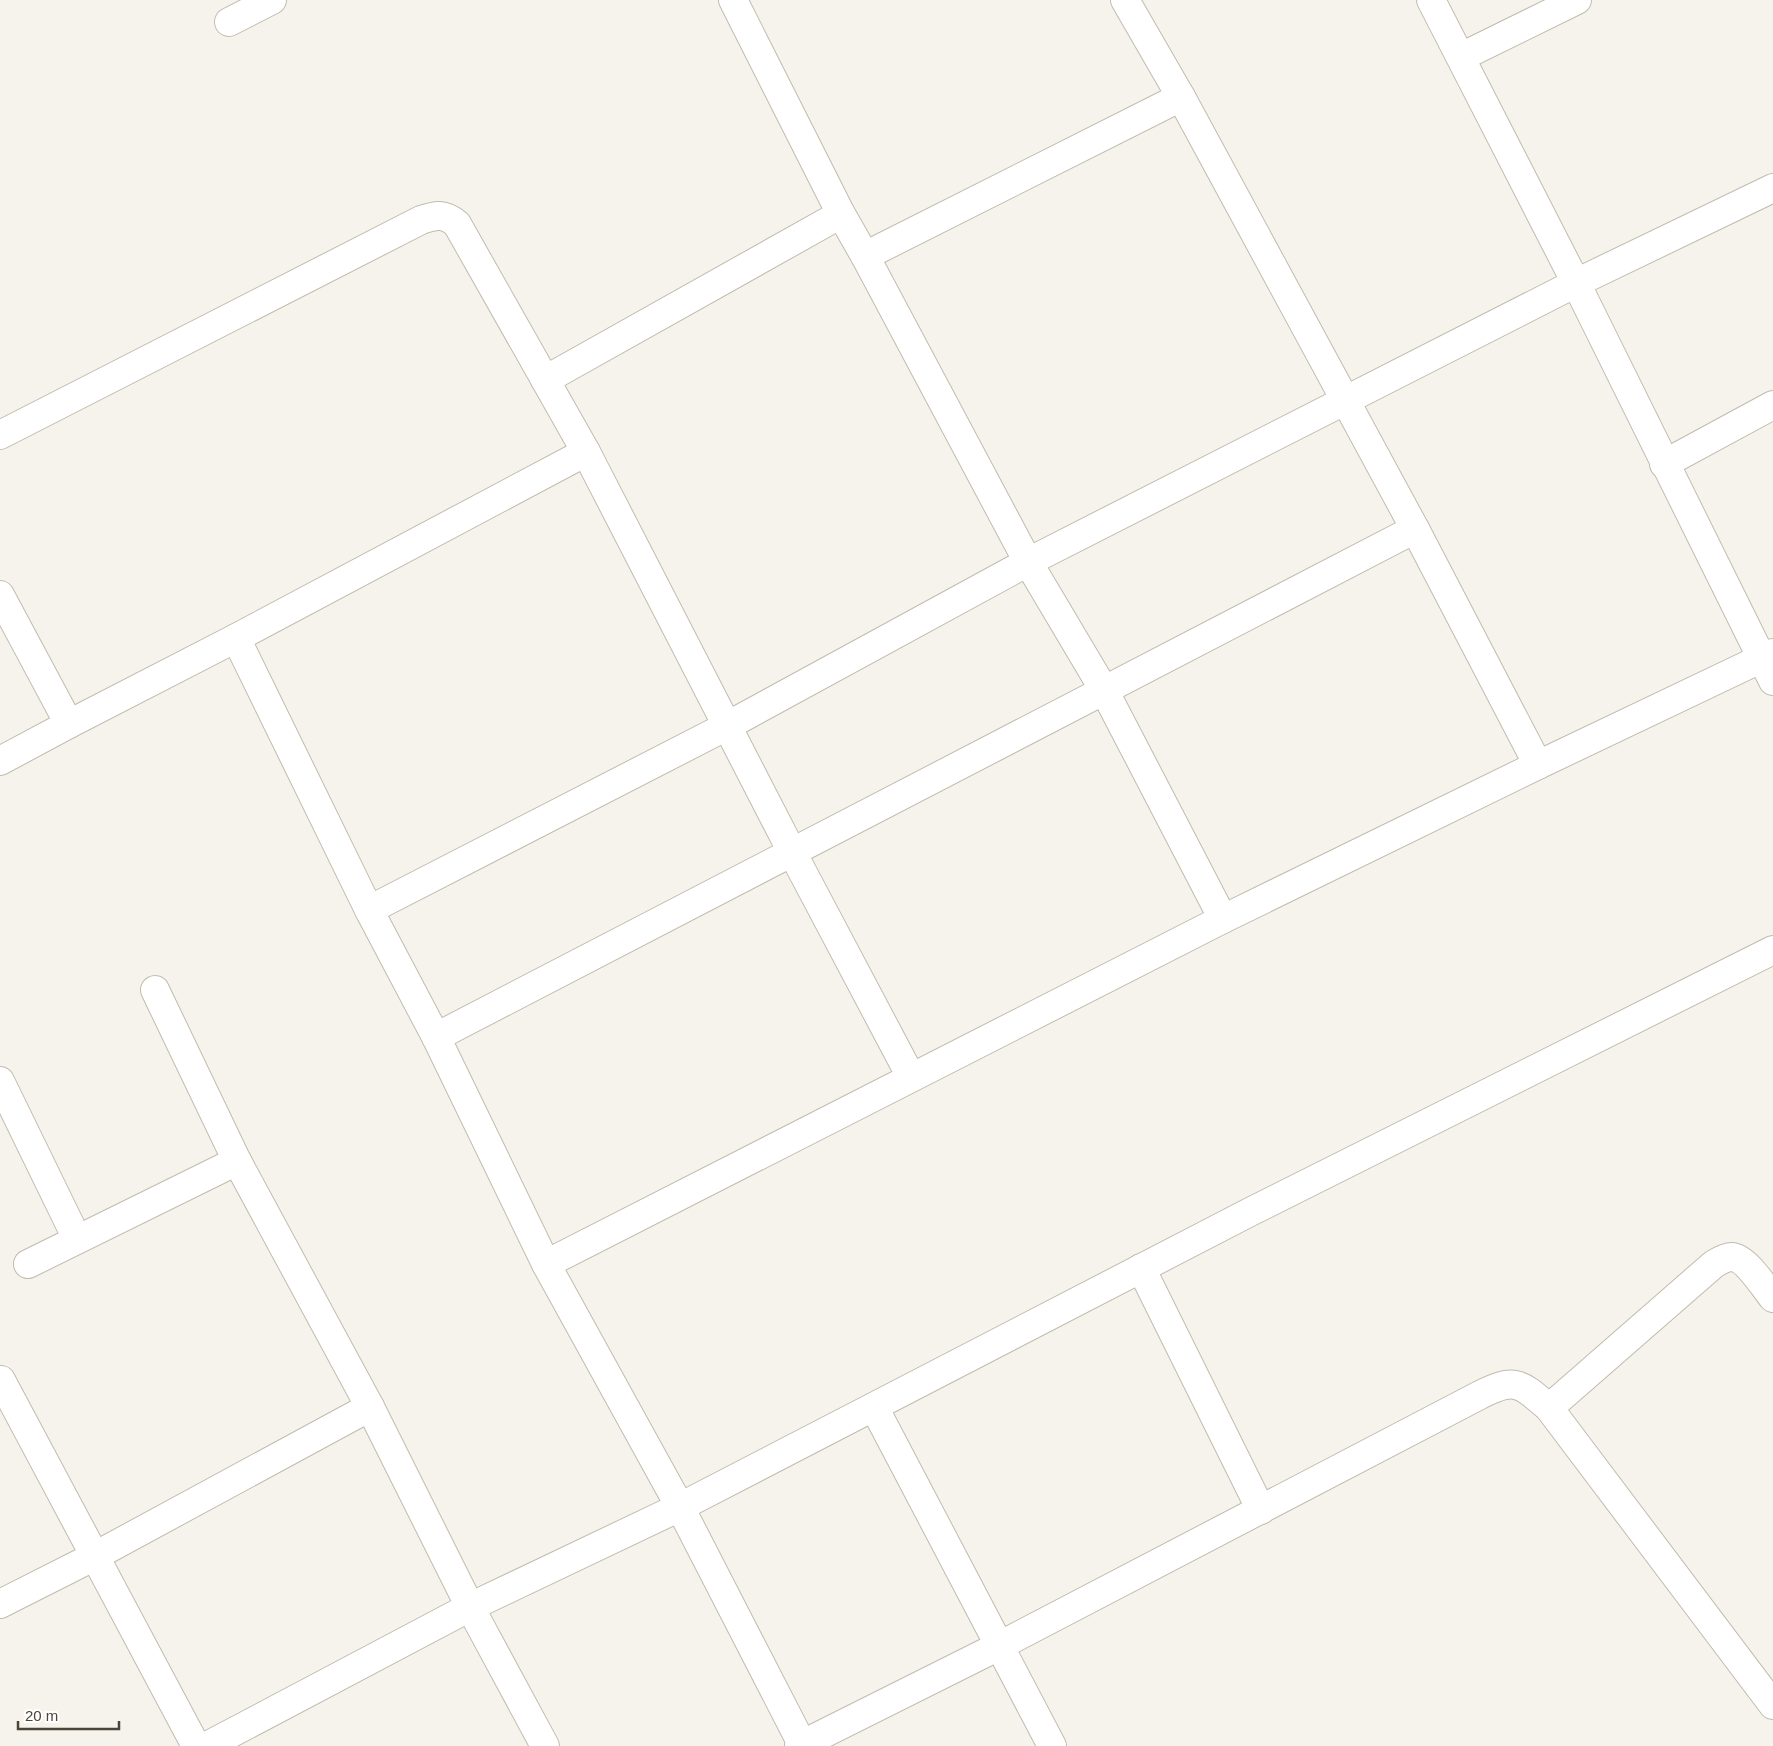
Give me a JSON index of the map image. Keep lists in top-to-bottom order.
{
  "scale_bar": "20 m"
}
